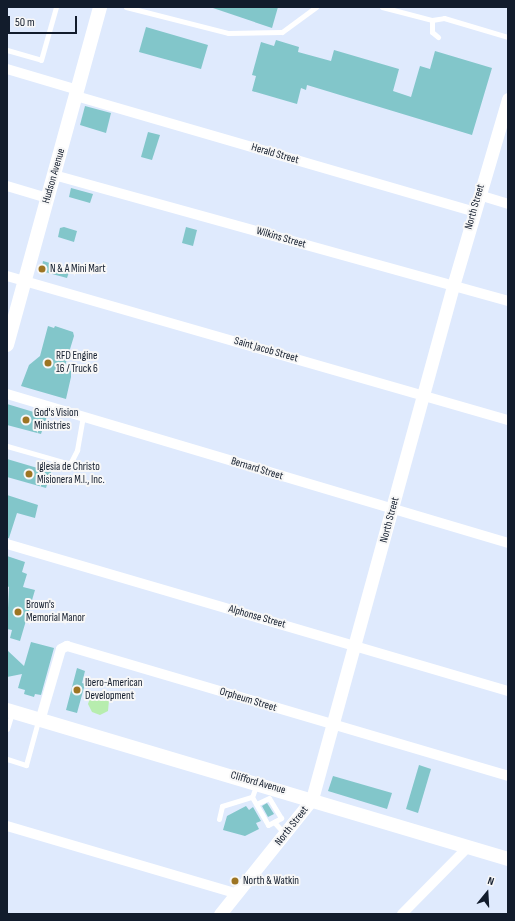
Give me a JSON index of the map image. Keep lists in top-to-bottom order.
{
  "streets": {
    "main road": ["Hudson Avenue", "Clifford Avenue"],
    "street": [
      "Herald Street",
      "North Street",
      "Wilkins Street",
      "Saint Jacob Street",
      "Bernard Street",
      "Alphonse Street",
      "Orpheum Street"
    ]
  },
  "crossings": [
    ["Herald Street", "Hudson Avenue"],
    ["Herald Street", "North Street"],
    ["Hudson Avenue", "Wilkins Street"],
    ["Hudson Avenue", "Saint Jacob Street"],
    ["North Street", "Wilkins Street"],
    ["North Street", "Saint Jacob Street"],
    ["North Street", "Bernard Street"],
    ["North Street", "Alphonse Street"],
    ["North Street", "Orpheum Street"],
    ["North Street", "Clifford Avenue"],
    ["Orpheum Street", "Clifford Avenue"]
  ],
  "places": [
    "N & A Mini Mart",
    "RFD Engine 16 / Truck 6",
    "God's Vision Ministries",
    "Iglesia de Christo Misionera M.I., Inc.",
    "Brown's Memorial Manor",
    "Ibero-American Development",
    "North & Watkin"
  ],
  "scale_bar": "50 m",
  "north": "top"
}
